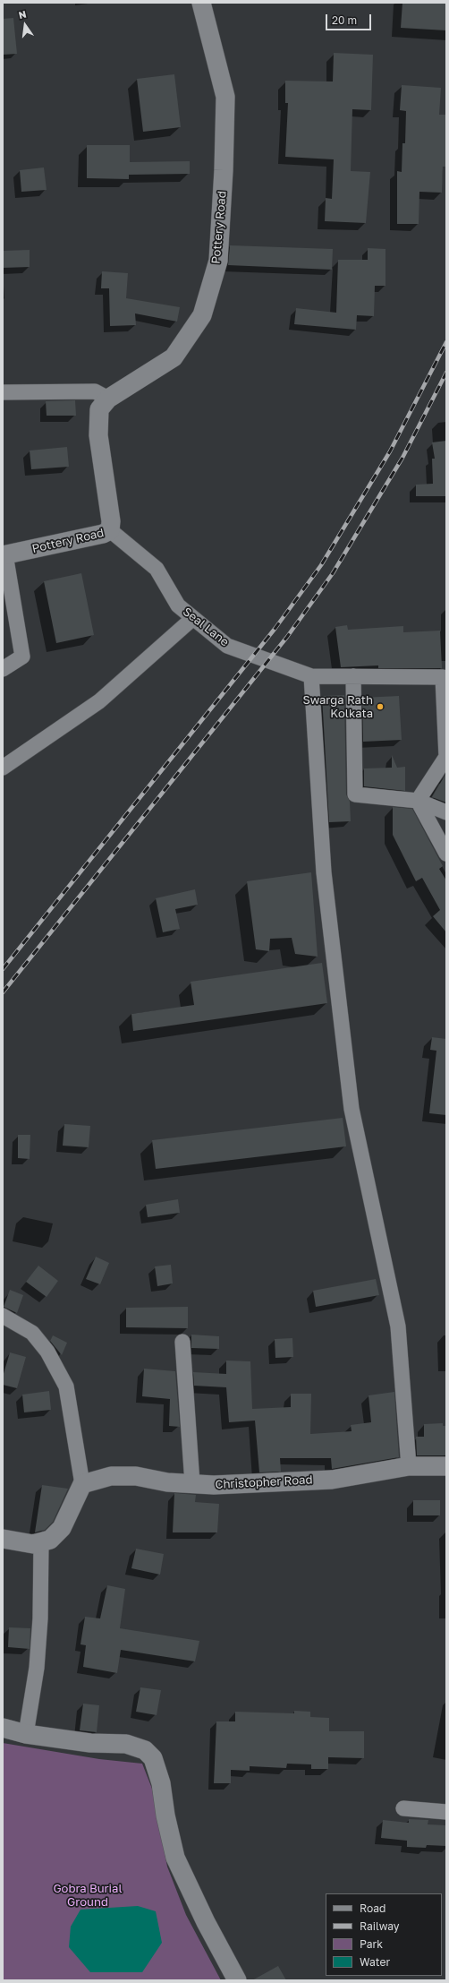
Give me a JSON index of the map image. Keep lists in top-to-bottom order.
{
  "streets": {
    "street": ["Pottery Road", "Seal Lane", "Christopher Road"]
  },
  "crossings": [
    ["Pottery Road", "Seal Lane"]
  ],
  "parks": ["Gobra Burial Ground"],
  "places": ["Swarga Rath Kolkata"],
  "legend": [
    "Road",
    "Railway",
    "Park",
    "Water"
  ],
  "scale_bar": "20 m",
  "north": "top"
}
